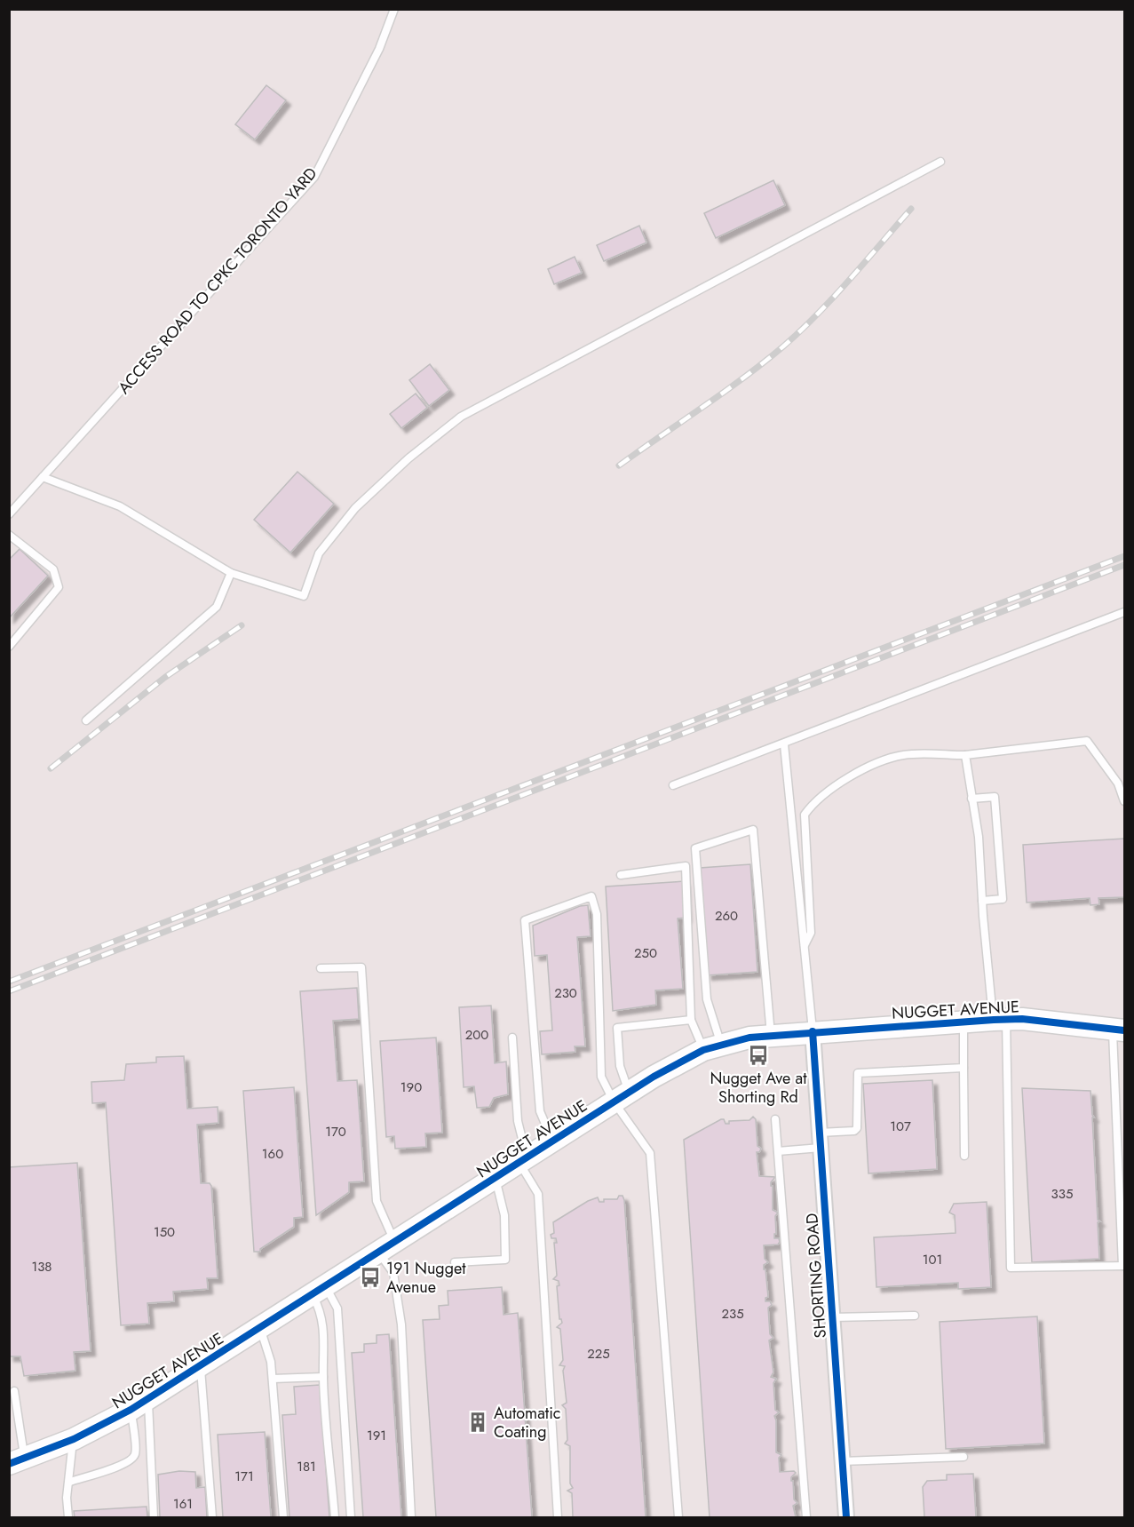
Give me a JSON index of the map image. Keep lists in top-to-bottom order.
{
  "streets": {
    "street": ["NUGGET AVENUE", "SHORTING ROAD"],
    "lane": ["ACCESS ROAD TO CPKC TORONTO YARD"]
  },
  "crossings": [
    ["NUGGET AVENUE", "SHORTING ROAD"]
  ],
  "places": {
    "bus stop": ["Nugget Ave at Shorting Rd", "191 Nugget Avenue"],
    "building": ["Automatic Coating"]
  },
  "house_numbers": [
    "260",
    "250",
    "230",
    "200",
    "190",
    "107",
    "170",
    "160",
    "335",
    "150",
    "101",
    "138",
    "235",
    "225",
    "191",
    "181",
    "171",
    "161"
  ]
}
